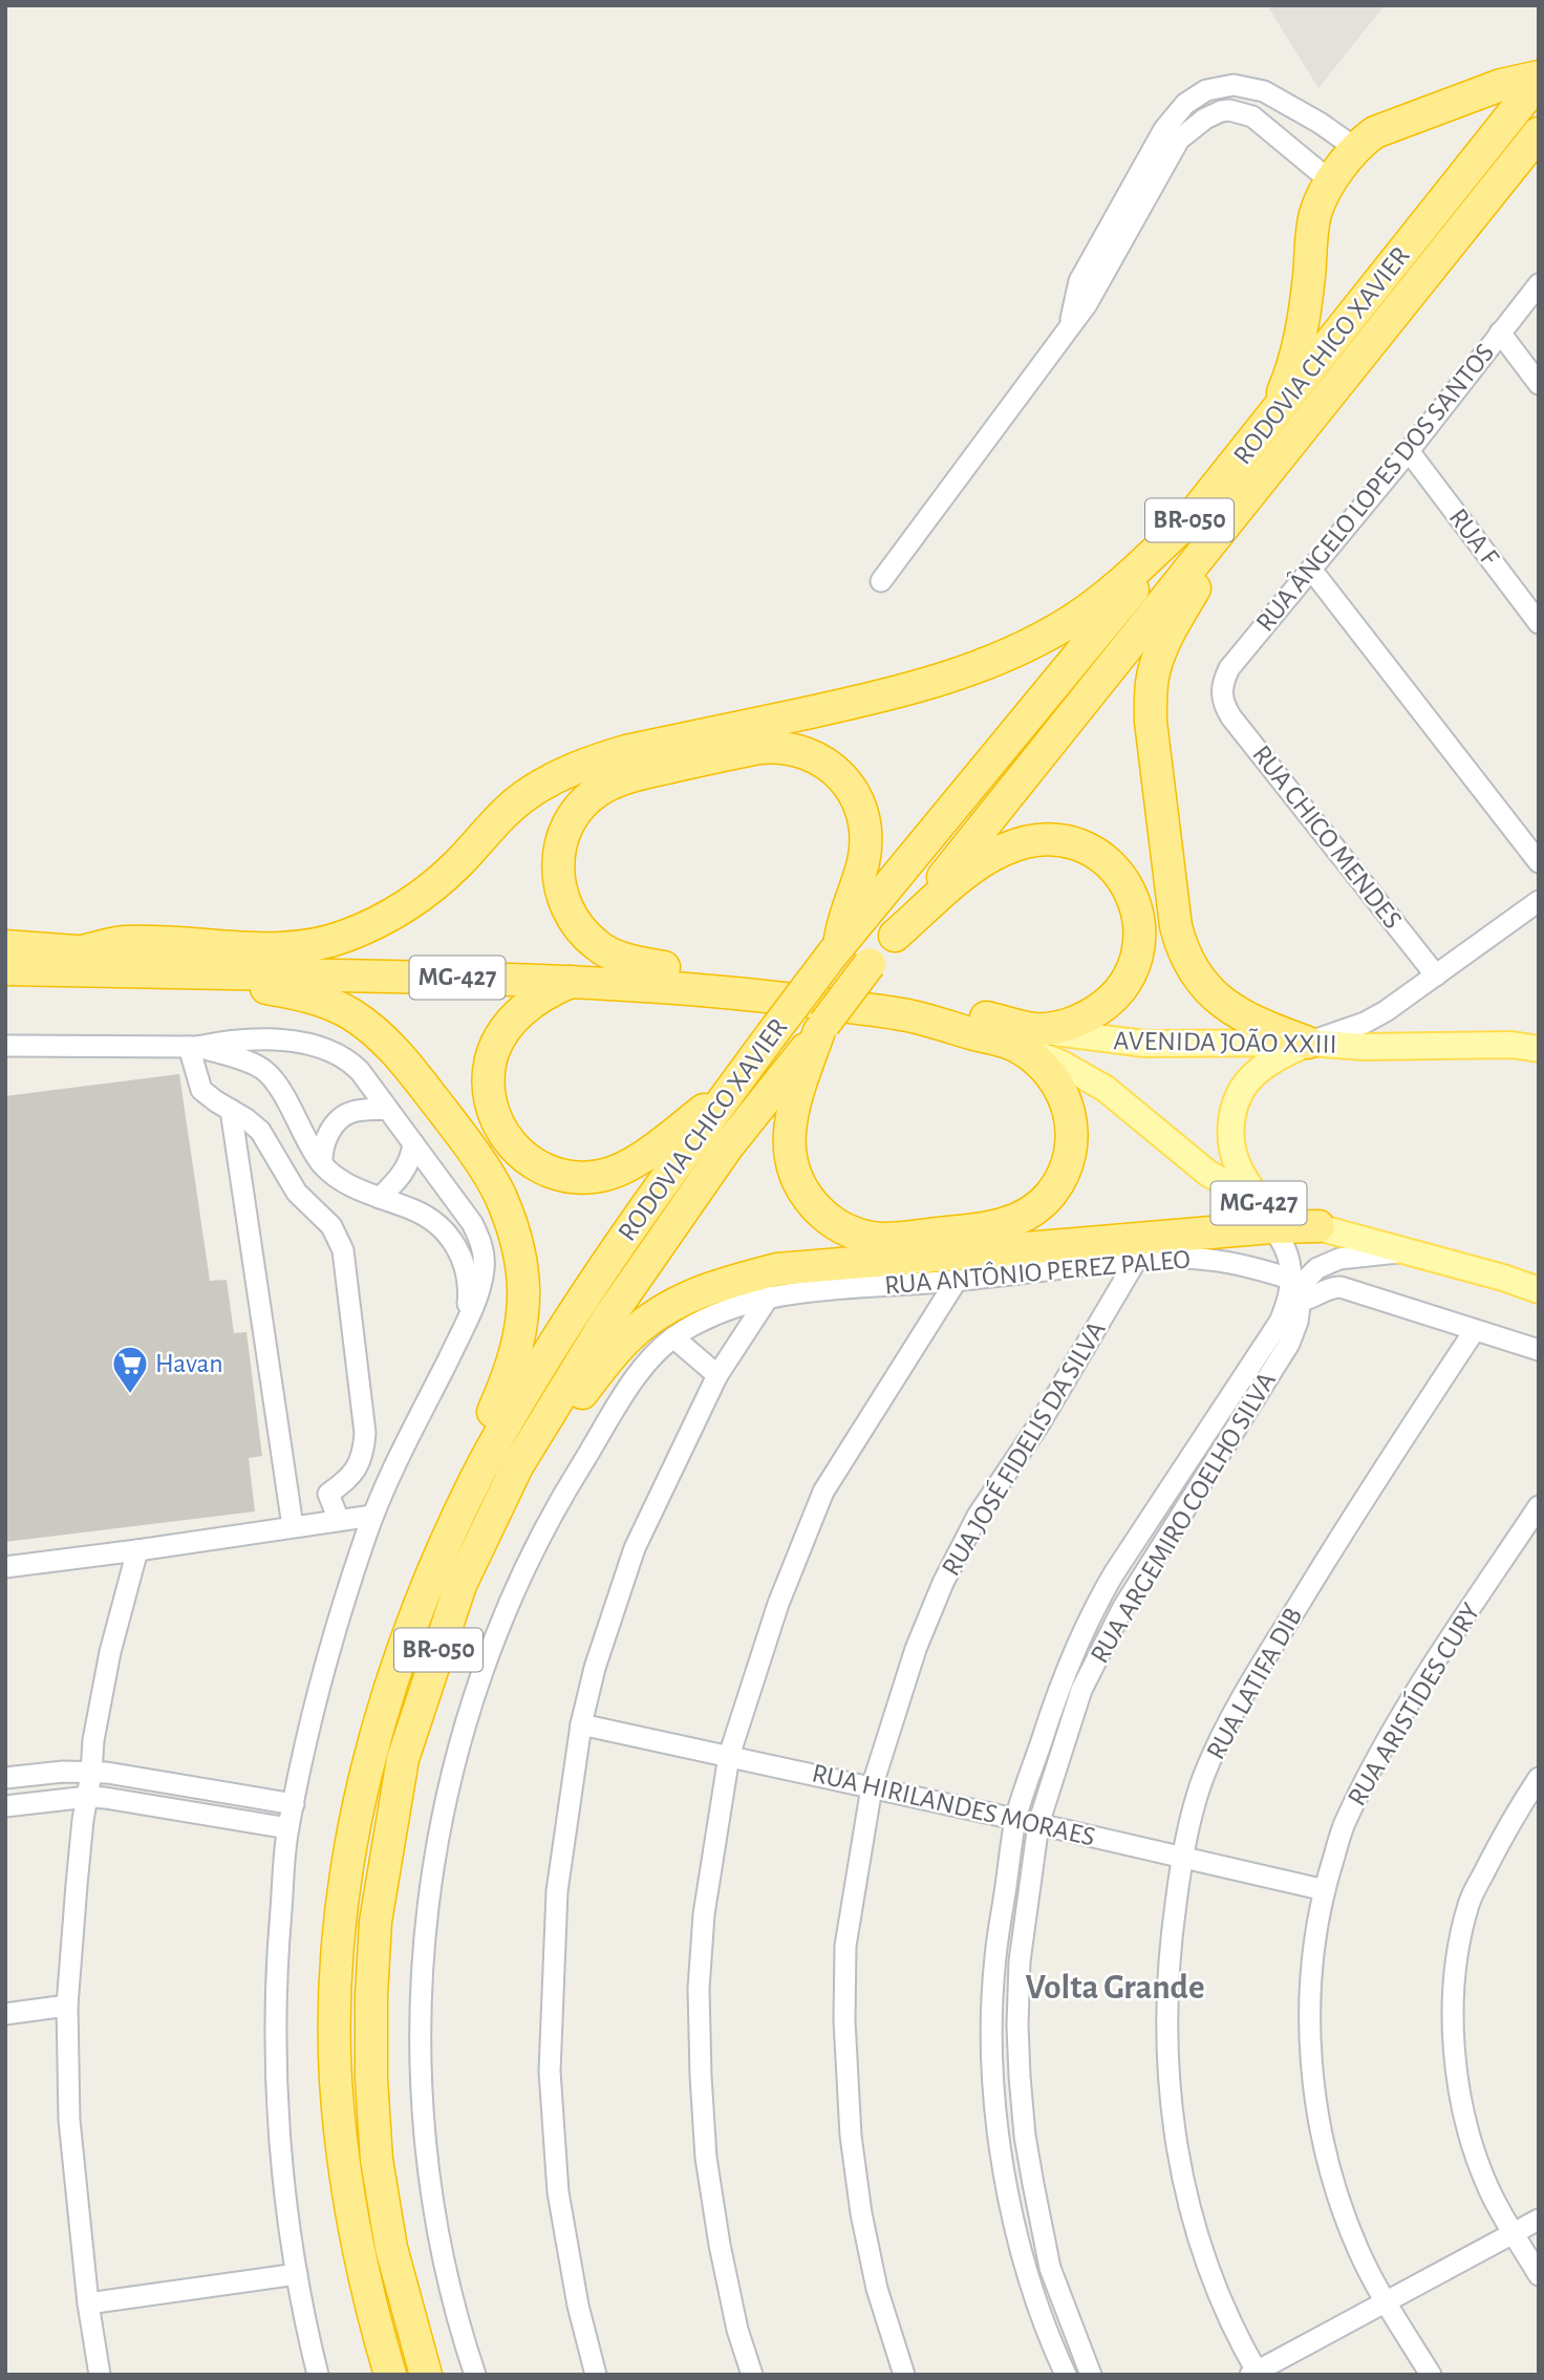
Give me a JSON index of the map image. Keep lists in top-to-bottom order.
{
  "streets": {
    "highway": ["RODOVIA CHICO XAVIER", "BR-050", "MG-427"],
    "main road": ["AVENIDA JOÃO XXIII"],
    "street": [
      "RUA ÂNGELO LOPES DOS SANTOS",
      "RUA F",
      "RUA CHICO MENDES",
      "RUA ANTÔNIO PEREZ PALEO",
      "RUA JOSÉ FIDELIS DA SILVA",
      "RUA ARGEMIRO COELHO SILVA",
      "RUA LATIFA DIB",
      "RUA ARISTÍDES CURY",
      "RUA HIRILANDES MORAES"
    ]
  },
  "crossings": [
    ["RUA ÂNGELO LOPES DOS SANTOS", "RUA F"],
    ["RUA ÂNGELO LOPES DOS SANTOS", "RUA CHICO MENDES"],
    ["MG-427", "AVENIDA JOÃO XXIII"],
    ["MG-427", "RUA ARGEMIRO COELHO SILVA"],
    ["AVENIDA JOÃO XXIII", "RUA ARGEMIRO COELHO SILVA"],
    ["RUA ANTÔNIO PEREZ PALEO", "RUA JOSÉ FIDELIS DA SILVA"],
    ["RUA ANTÔNIO PEREZ PALEO", "RUA ARGEMIRO COELHO SILVA"],
    ["RUA JOSÉ FIDELIS DA SILVA", "RUA HIRILANDES MORAES"],
    ["RUA ARGEMIRO COELHO SILVA", "RUA HIRILANDES MORAES"],
    ["RUA LATIFA DIB", "RUA HIRILANDES MORAES"],
    ["RUA ARISTÍDES CURY", "RUA HIRILANDES MORAES"]
  ],
  "districts": ["Volta Grande"],
  "places": {
    "supermarket": ["Havan"]
  }
}
